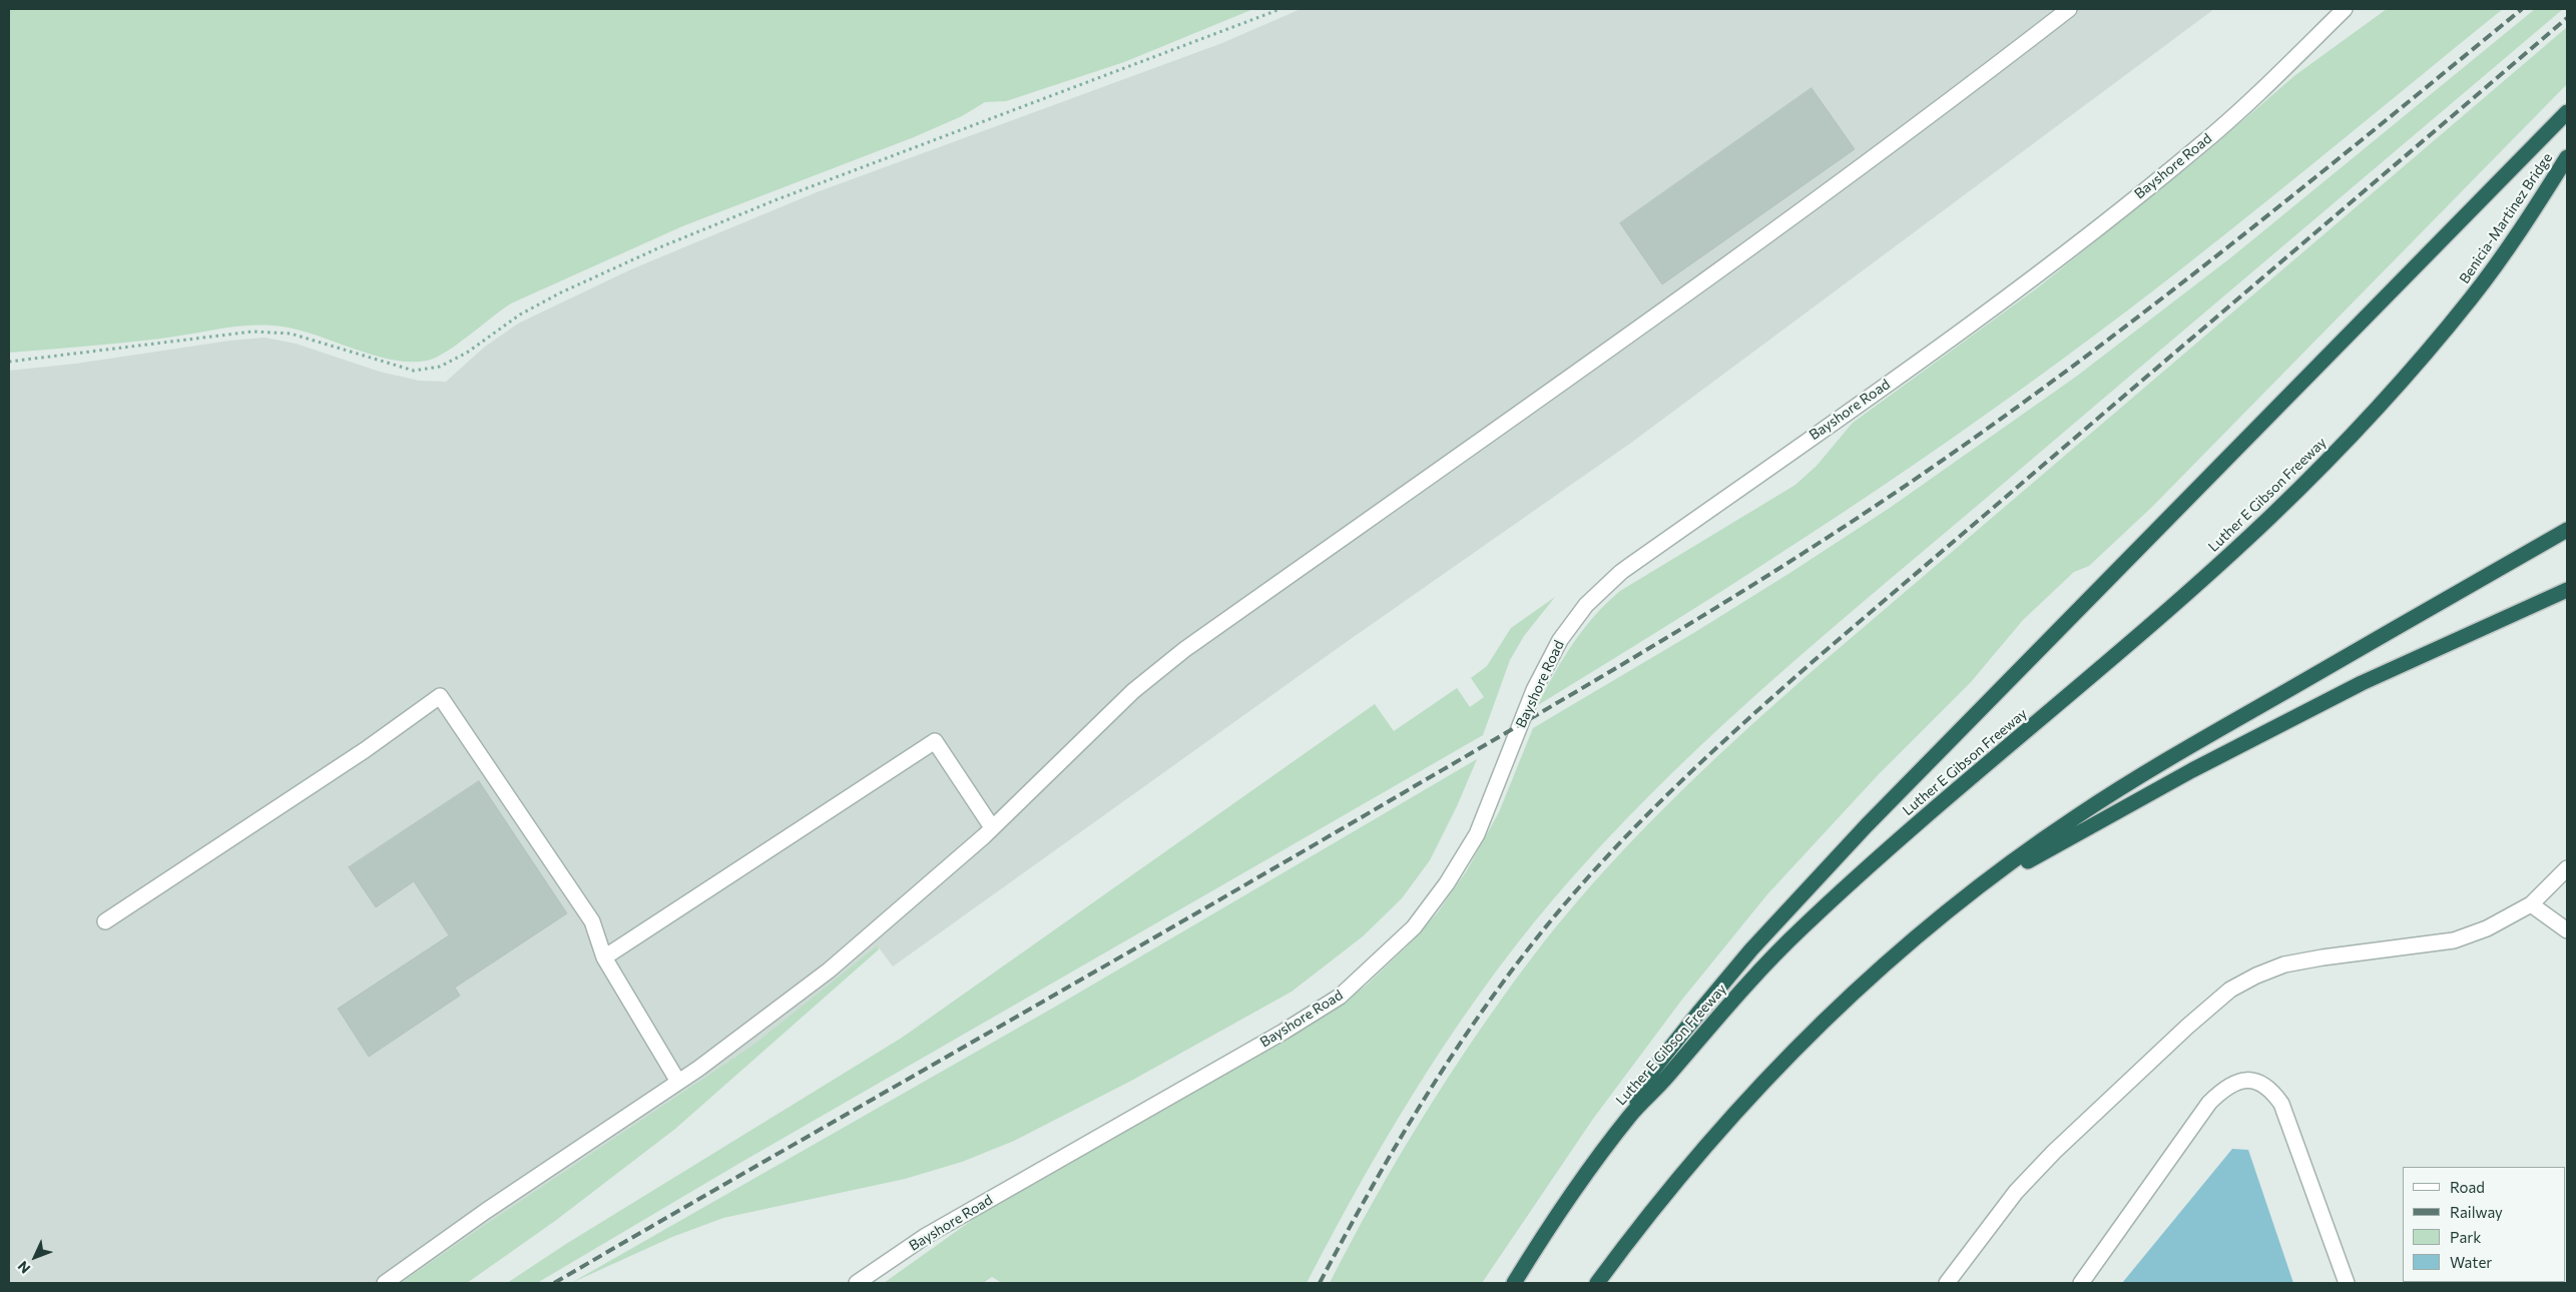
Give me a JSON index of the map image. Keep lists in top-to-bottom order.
{
  "streets": {
    "highway": ["Benicia-Martinez Bridge", "Luther E Gibson Freeway"],
    "street": ["Bayshore Road"]
  },
  "crossings": [
    ["Benicia-Martinez Bridge", "Luther E Gibson Freeway"]
  ],
  "legend": [
    "Road",
    "Railway",
    "Park",
    "Water"
  ],
  "north": "bottom left"
}
